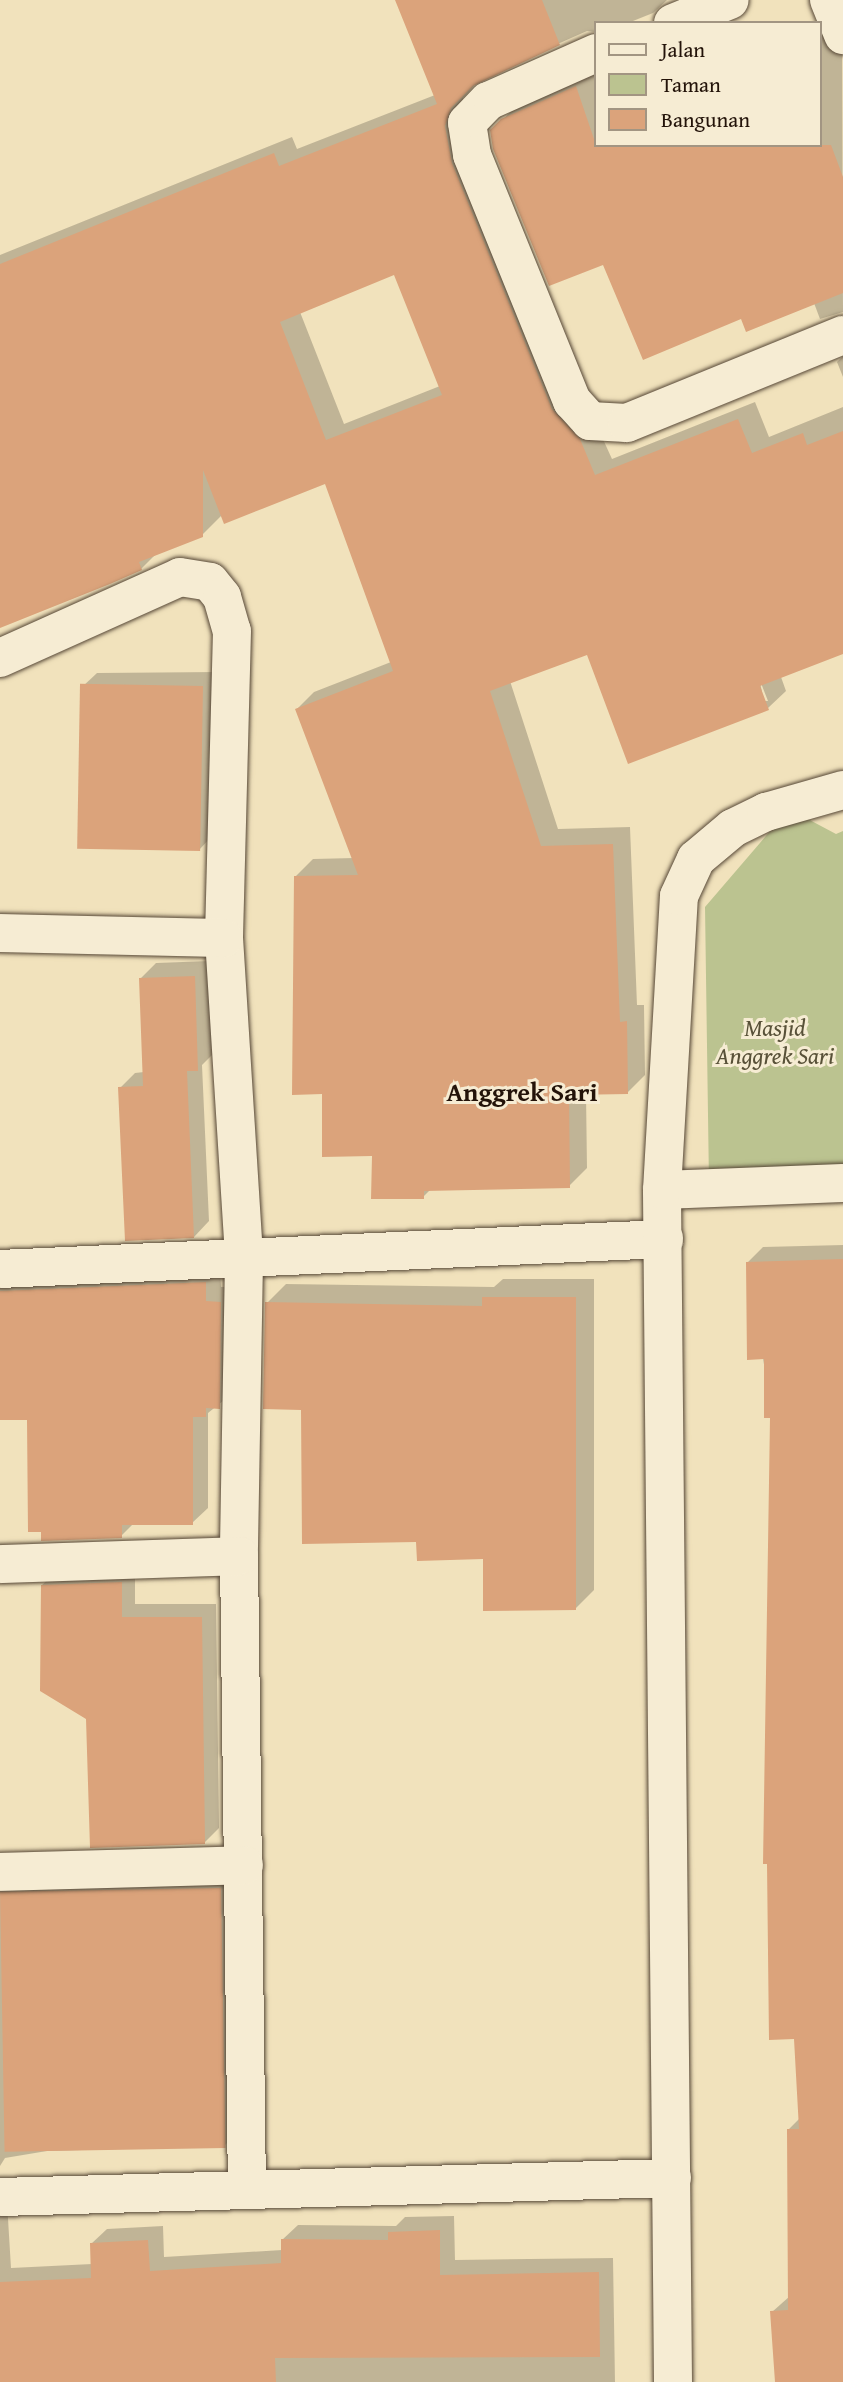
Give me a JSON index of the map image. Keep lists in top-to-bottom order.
{
  "districts": ["Anggrek Sari"],
  "parks": ["Masjid Anggrek Sari"],
  "legend": ["Jalan", "Taman", "Bangunan"]
}
